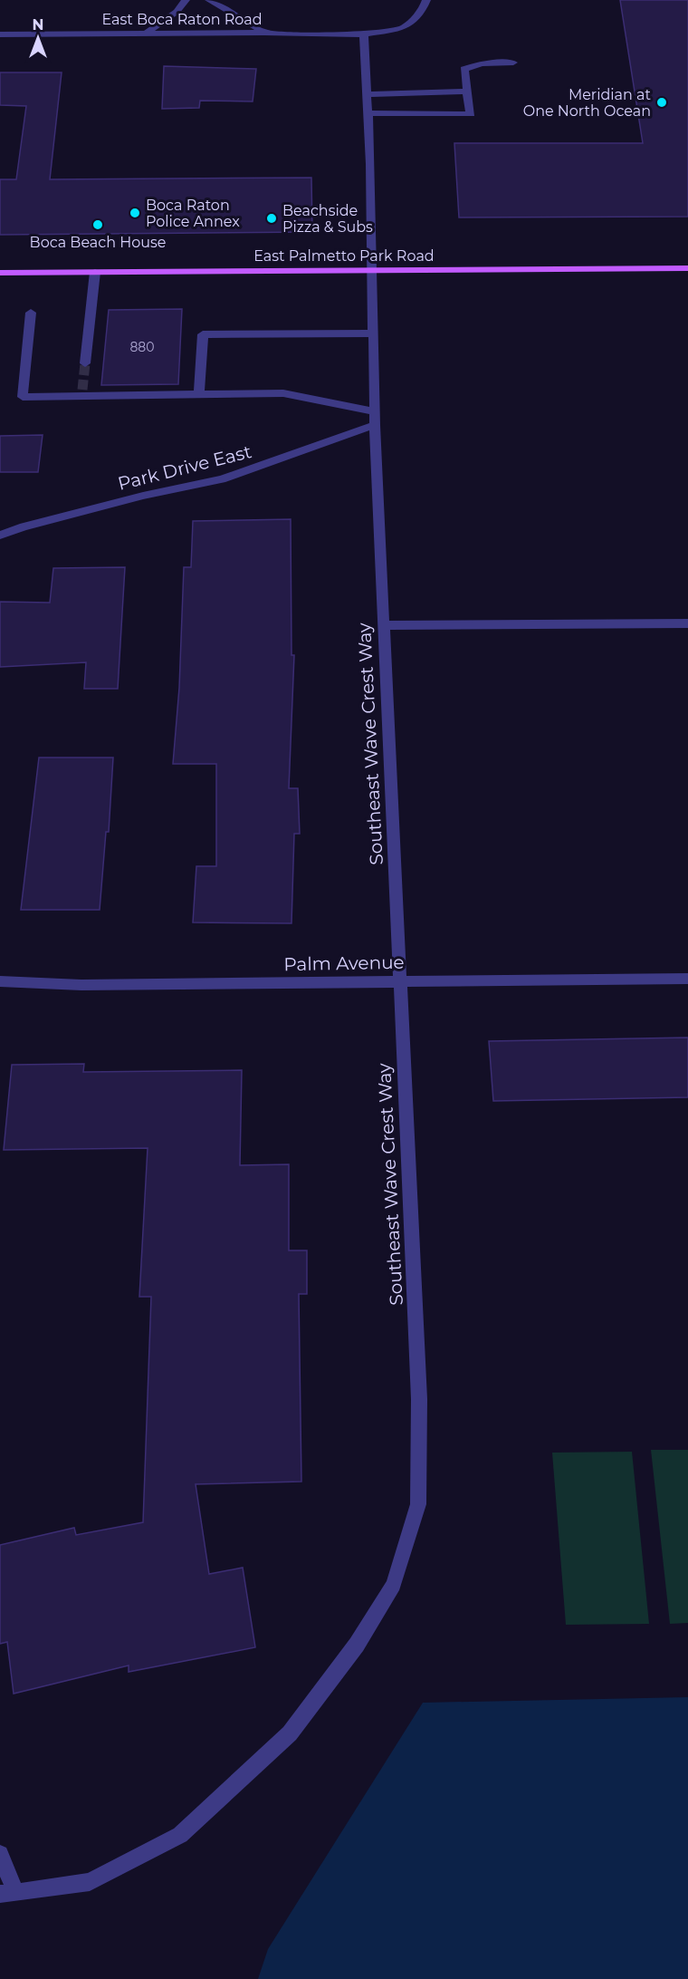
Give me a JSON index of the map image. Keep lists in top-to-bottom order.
{
  "streets": {
    "main road": ["East Palmetto Park Road"],
    "street": [
      "East Boca Raton Road",
      "Park Drive East",
      "Southeast Wave Crest Way",
      "Palm Avenue"
    ]
  },
  "crossings": [
    ["East Boca Raton Road", "Southeast Wave Crest Way"],
    ["East Palmetto Park Road", "Southeast Wave Crest Way"],
    ["Park Drive East", "Southeast Wave Crest Way"],
    ["Southeast Wave Crest Way", "Palm Avenue"]
  ],
  "places": [
    "Meridian at One North Ocean",
    "Boca Raton Police Annex",
    "Beachside Pizza & Subs",
    "Boca Beach House"
  ],
  "house_numbers": ["880"],
  "north": "top"
}
